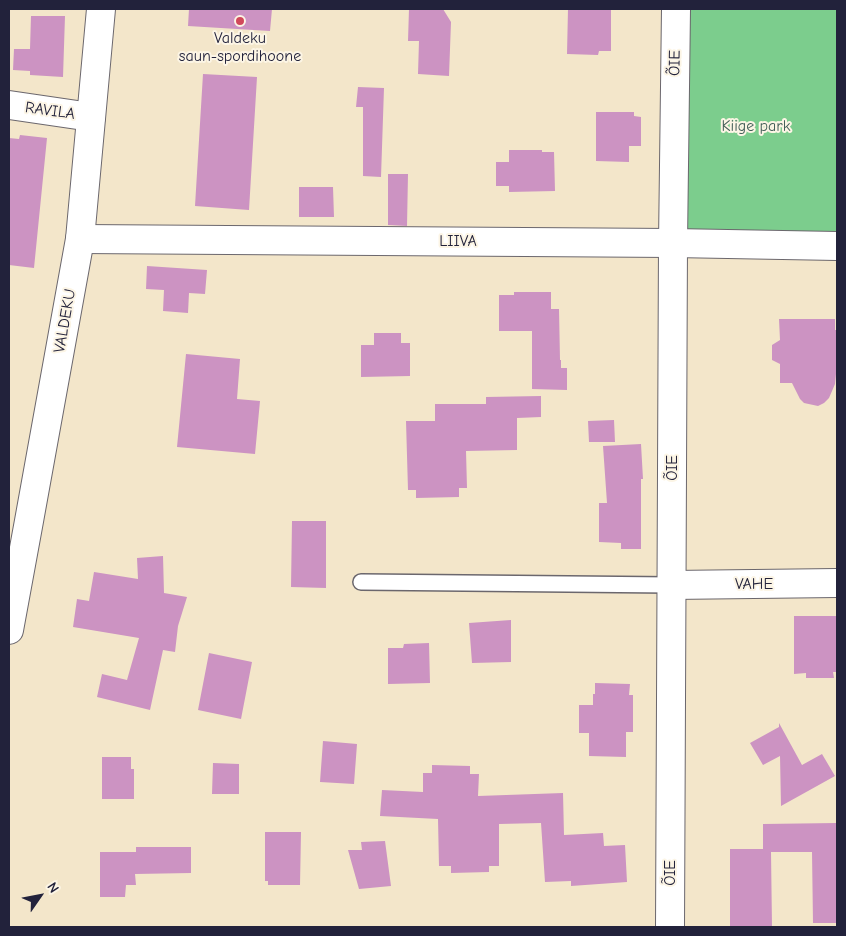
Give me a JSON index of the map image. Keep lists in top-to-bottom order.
{
  "streets": {
    "street": [
      "ÕIE",
      "RAVILA",
      "LIIVA",
      "VALDEKU",
      "VAHE"
    ]
  },
  "crossings": [
    ["ÕIE", "LIIVA"],
    ["ÕIE", "VAHE"],
    ["RAVILA", "VALDEKU"],
    ["LIIVA", "VALDEKU"]
  ],
  "parks": ["Kiige park"],
  "places": ["Valdeku saun-spordihoone"],
  "north": "top right"
}
